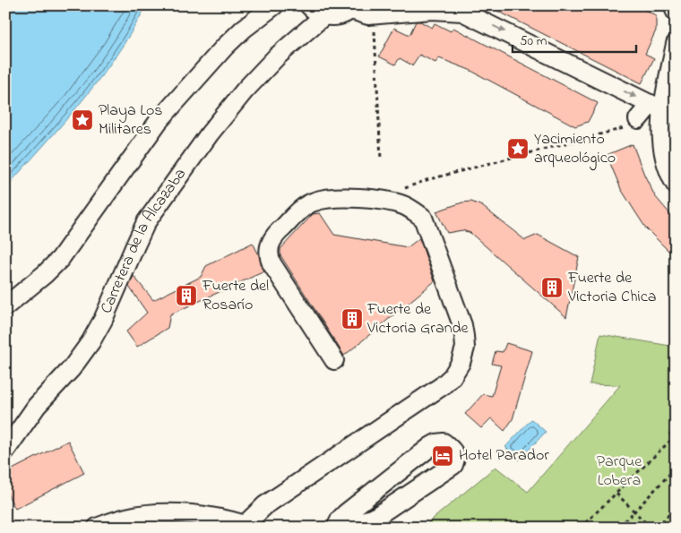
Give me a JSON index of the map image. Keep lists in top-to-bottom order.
{
  "streets": {
    "street": ["Carretera de la Alcazaba"]
  },
  "parks": ["Parque Lobera"],
  "places": {
    "place": ["Playa Los Militares", "Yacimiento arqueológico"],
    "building": ["Fuerte de Victoria Chica", "Fuerte del Rosarío", "Fuerte de Victoria Grande"],
    "hotel": ["Hotel Parador"]
  },
  "scale_bar": "50 m"
}
